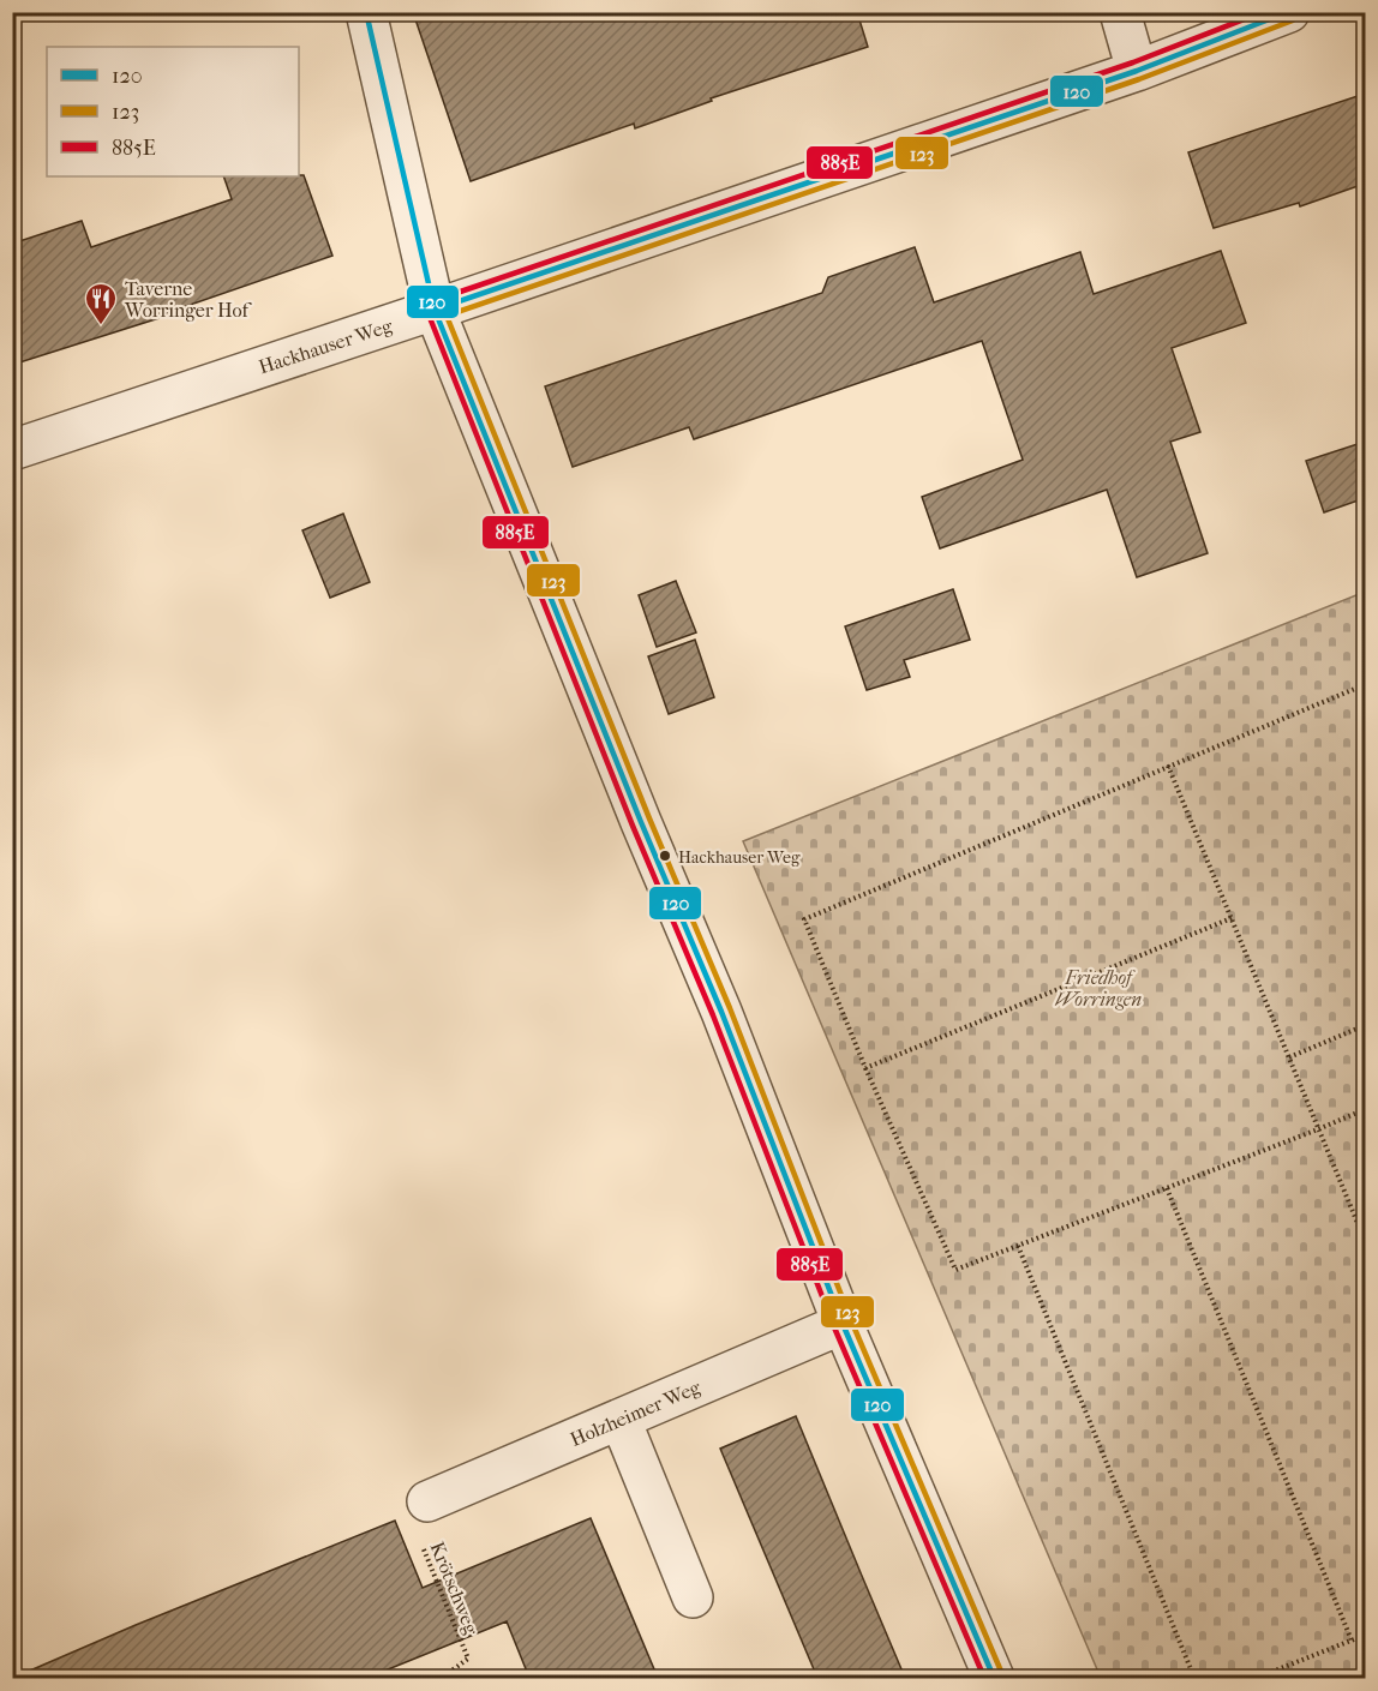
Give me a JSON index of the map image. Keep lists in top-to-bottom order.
{
  "streets": {
    "street": ["Hackhauser Weg", "Holzheimer Weg"],
    "path": ["Krötschweg"]
  },
  "crossings": [
    ["Holzheimer Weg", "Krötschweg"]
  ],
  "parks": ["Friedhof Worringen"],
  "places": {
    "restaurant": ["Taverne Worringer Hof"],
    "other": ["Hackhauser Weg"]
  },
  "lines": ["transit line 120", "transit line 885E", "transit line 123"],
  "legend": ["120", "123", "885E"]
}
